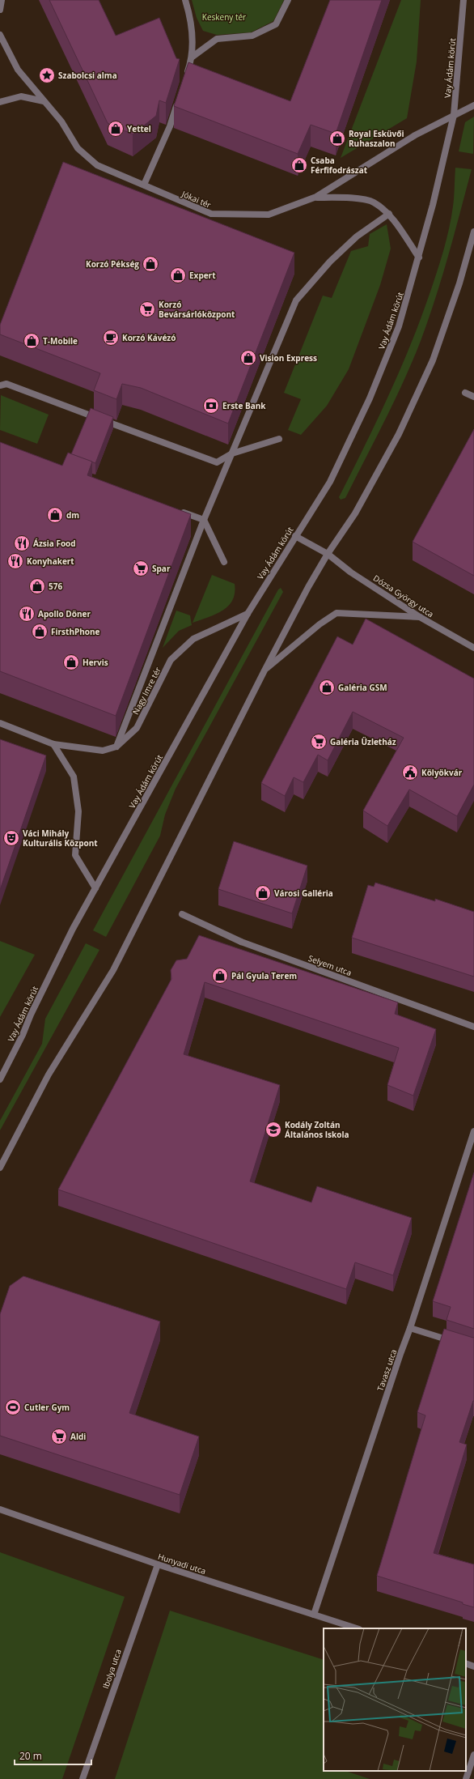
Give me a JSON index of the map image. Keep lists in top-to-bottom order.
{
  "streets": {
    "street": [
      "Vay Ádám körút",
      "Jókai tér",
      "Dózsa György utca",
      "Nagy Imre tér",
      "Selyem utca",
      "Tavasz utca",
      "Hunyadi utca",
      "Ibolya utca"
    ]
  },
  "crossings": [
    ["Vay Ádám körút", "Jókai tér"],
    ["Vay Ádám körút", "Dózsa György utca"],
    ["Vay Ádám körút", "Nagy Imre tér"],
    ["Tavasz utca", "Hunyadi utca"],
    ["Hunyadi utca", "Ibolya utca"]
  ],
  "parks": ["Keskeny tér"],
  "places": {
    "place": ["Szabolcsi alma"],
    "shop": [
      "Yettel",
      "Royal Esküvői Ruhaszalon",
      "Csaba Férfifodrászat",
      "Korzó Pékség",
      "Expert",
      "T-Mobile",
      "Vision Express",
      "dm",
      "576",
      "FirsthPhone",
      "Hervis",
      "Galéria GSM",
      "Városi Galléria",
      "Pál Gyula Terem"
    ],
    "supermarket": [
      "Korzó Bevársárlóközpont",
      "Spar",
      "Galéria Üzletház",
      "Aldi"
    ],
    "cafe": ["Korzó Kávézó"],
    "bank": ["Erste Bank"],
    "restaurant": ["Ázsia Food", "Konyhakert", "Apollo Döner"],
    "public building": ["Kölyökvár"],
    "theatre": ["Váci Mihály Kulturális Központ"],
    "school or university": ["Kodály Zoltán Általános Iskola"],
    "sports": ["Cutler Gym"]
  },
  "scale_bar": "20 m"
}
